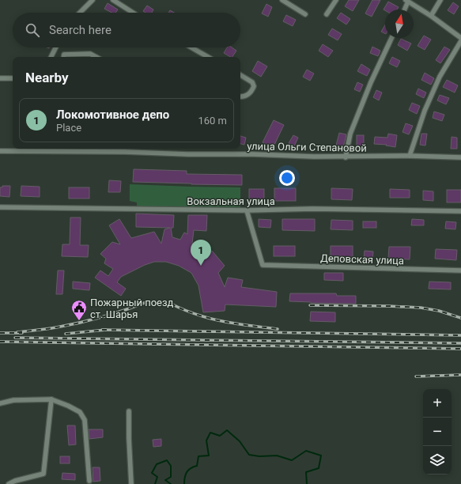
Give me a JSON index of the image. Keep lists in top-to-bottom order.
{
  "streets": {
    "street": ["улица Ольги Степановой", "Вокзальная улица", "Деповская улица"]
  },
  "crossings": [
    ["Вокзальная улица", "Деповская улица"]
  ],
  "places": {
    "public building": ["Пожарный поезд ст. Шарья"]
  },
  "north": "top",
  "page": {
    "search": "Search here",
    "heading": "Nearby",
    "list": [
      {
        "mark": "1",
        "name": "Локомотивное депо",
        "note": "Place",
        "value": "160 m"
      }
    ],
    "pins": "1",
    "map_buttons": ["+", "−"]
  }
}
